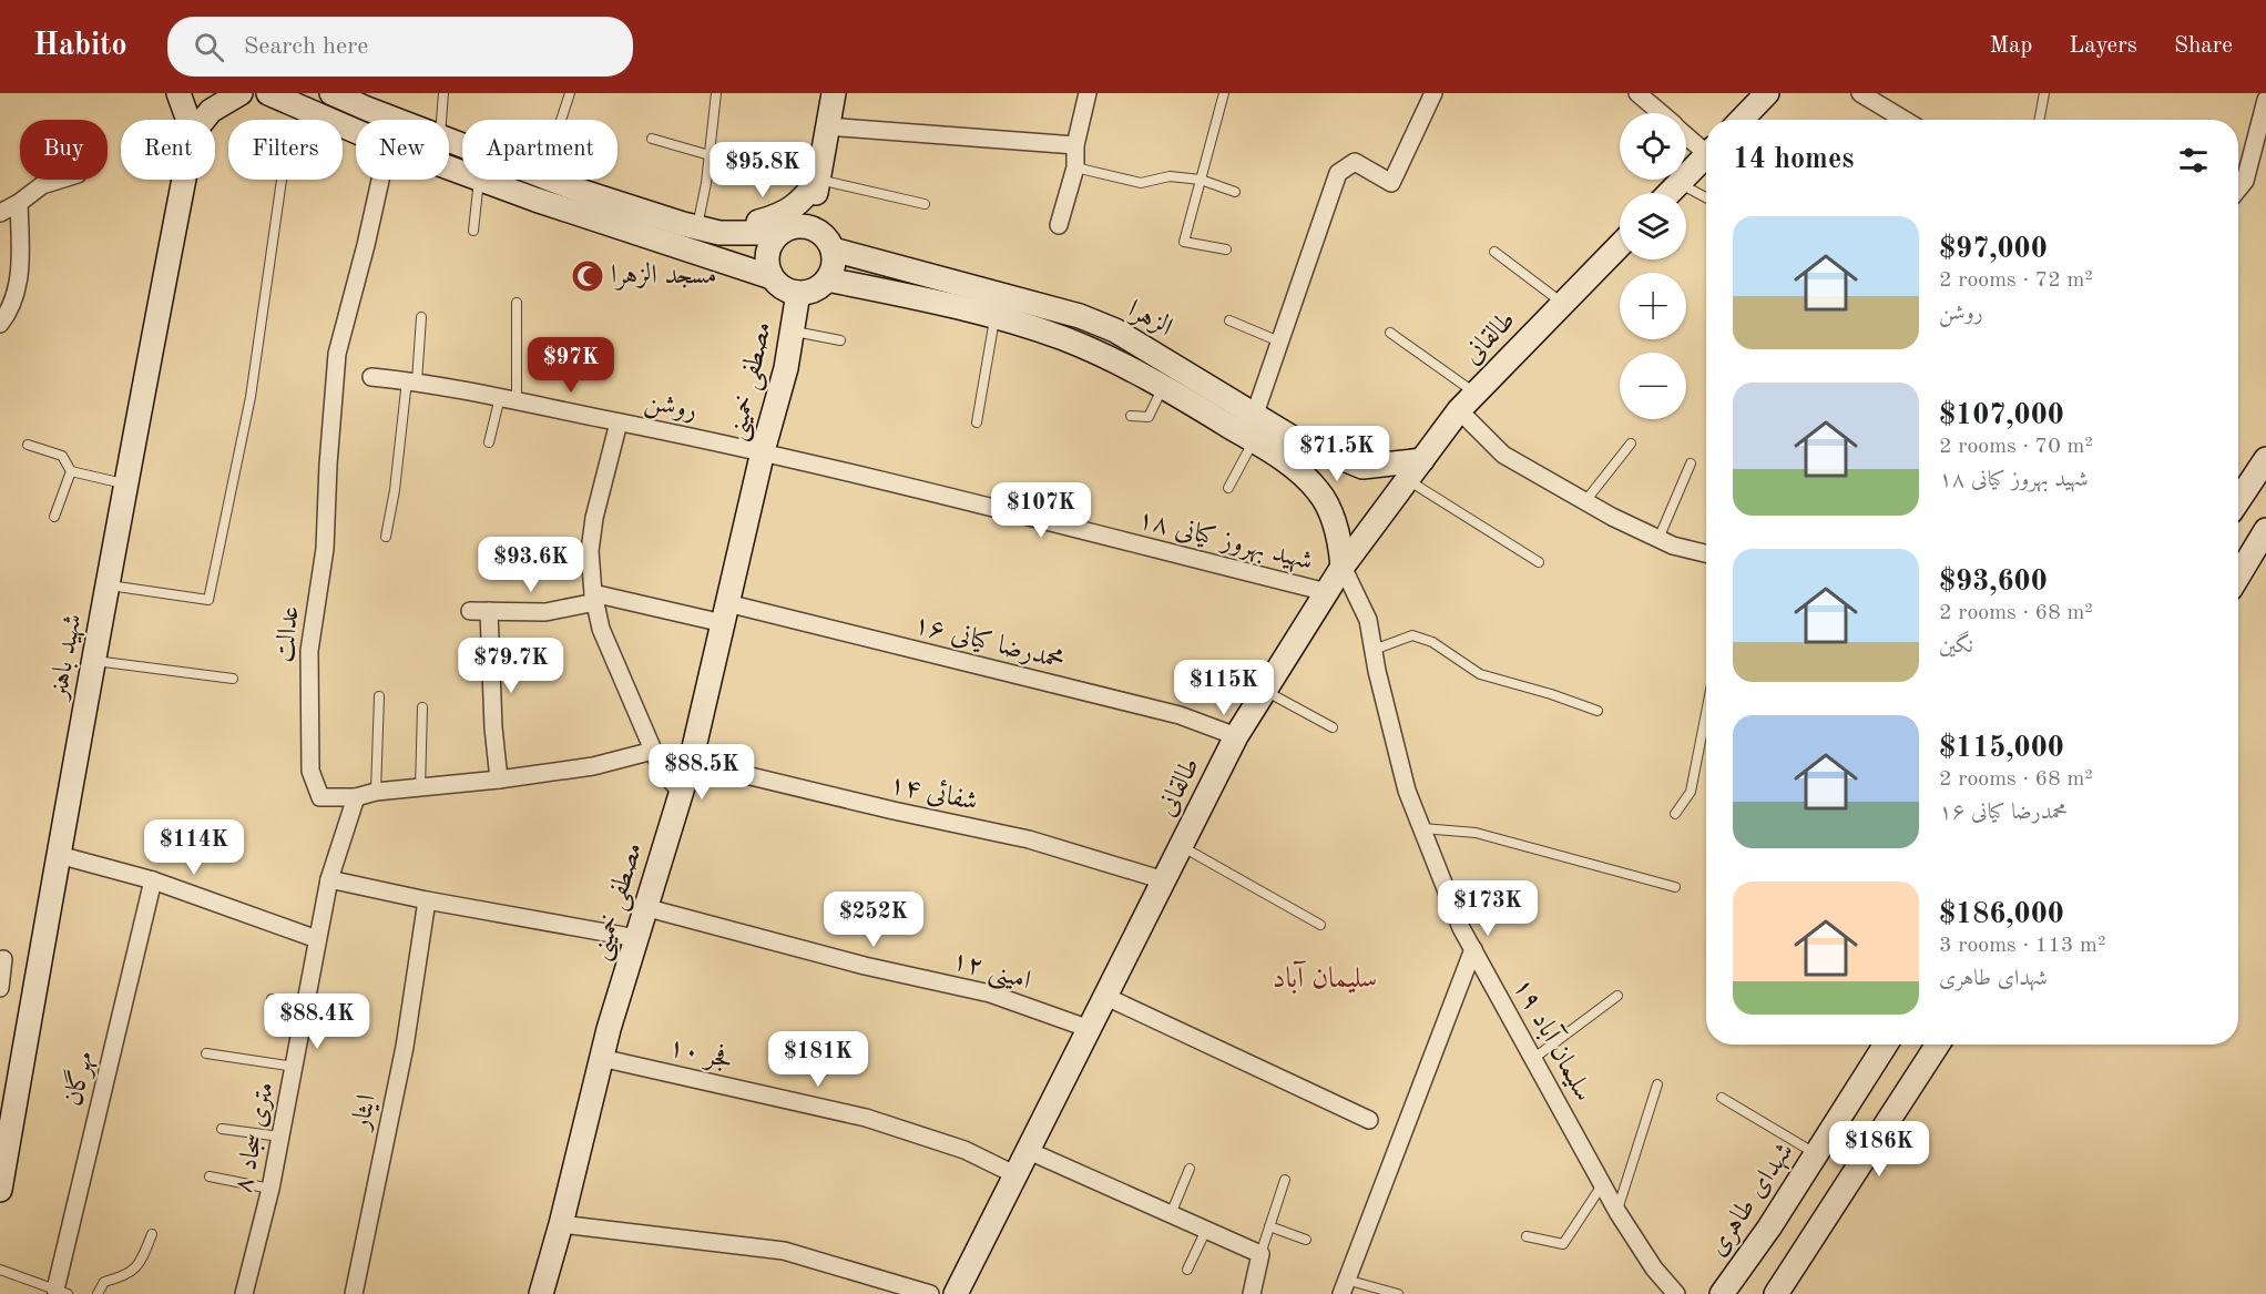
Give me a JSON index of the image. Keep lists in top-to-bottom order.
{
  "streets": {
    "street": [
      "الزهرا",
      "طالقانی",
      "مصطفی خمینی",
      "روشن",
      "شهید بهروز کیانی ۱۸",
      "عدالت",
      "محمدرضا کیانی ۱۶",
      "شهید باهنر",
      "شفائی ۱۴",
      "امینی ۱۲",
      "سلیمان آباد ۱۹",
      "فجر ۱۰",
      "مهرگان",
      "ایثار",
      "۸ متری سجاد",
      "شهدای طاهری"
    ]
  },
  "crossings": [
    ["الزهرا", "طالقانی"],
    ["الزهرا", "مصطفی خمینی"],
    ["الزهرا", "سلیمان آباد ۱۹"],
    ["طالقانی", "شهید بهروز کیانی ۱۸"],
    ["طالقانی", "محمدرضا کیانی ۱۶"],
    ["طالقانی", "شفائی ۱۴"],
    ["طالقانی", "امینی ۱۲"],
    ["طالقانی", "سلیمان آباد ۱۹"],
    ["طالقانی", "فجر ۱۰"],
    ["مصطفی خمینی", "روشن"],
    ["مصطفی خمینی", "شهید بهروز کیانی ۱۸"],
    ["مصطفی خمینی", "محمدرضا کیانی ۱۶"],
    ["مصطفی خمینی", "شفائی ۱۴"],
    ["مصطفی خمینی", "امینی ۱۲"],
    ["مصطفی خمینی", "فجر ۱۰"],
    ["روشن", "شهید بهروز کیانی ۱۸"],
    ["عدالت", "۸ متری سجاد"]
  ],
  "districts": ["سلیمان آباد"],
  "places": {
    "mosque": ["مسجد الزهرا"]
  },
  "page": {
    "header": "Habito",
    "search": "Search here",
    "nav": ["Map", "Layers", "Share"],
    "map_buttons": ["+", "−"],
    "chip": [
      "Buy",
      "Rent",
      "Filters",
      "New",
      "Apartment"
    ],
    "heading": "14 homes",
    "price": [
      "$95.8K",
      "$97K",
      "$71.5K",
      "$107K",
      "$93.6K",
      "$79.7K",
      "$115K",
      "$88.5K",
      "$114K",
      "$173K",
      "$252K",
      "$88.4K",
      "$181K",
      "$186K"
    ],
    "list": [
      {
        "name": "$97,000",
        "note": "2 rooms · 72 m² · روشن"
      },
      {
        "name": "$107,000",
        "note": "2 rooms · 70 m² · شهید بهروز کیانی ۱۸"
      },
      {
        "name": "$93,600",
        "note": "2 rooms · 68 m² · نگین"
      },
      {
        "name": "$115,000",
        "note": "2 rooms · 68 m² · محمدرضا کیانی ۱۶"
      },
      {
        "name": "$186,000",
        "note": "3 rooms · 113 m² · شهدای طاهری"
      }
    ]
  }
}
